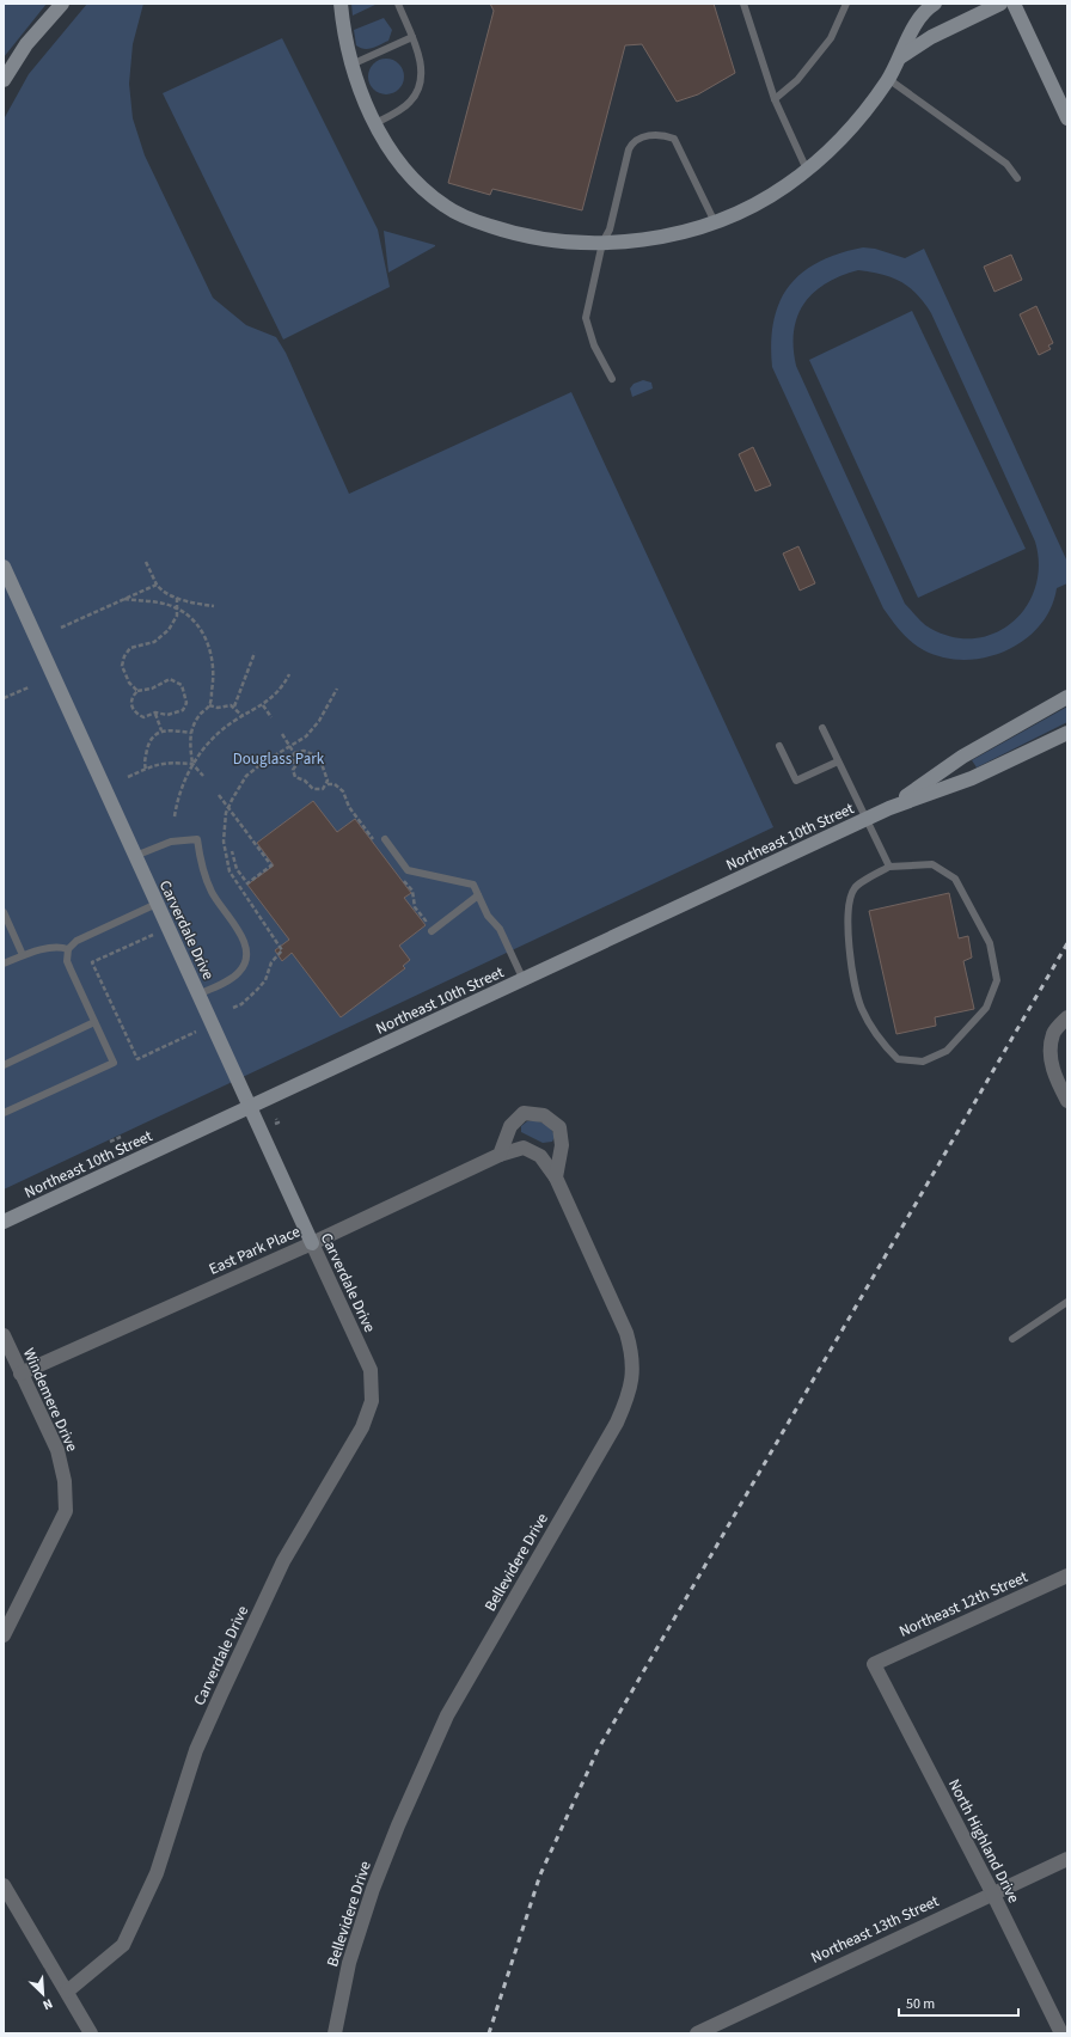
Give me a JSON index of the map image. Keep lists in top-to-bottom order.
{
  "streets": {
    "street": [
      "Northeast 10th Street",
      "Carverdale Drive",
      "East Park Place",
      "Windemere Drive",
      "Bellevidere Drive",
      "Northeast 12th Street",
      "North Highland Drive",
      "Northeast 13th Street"
    ]
  },
  "crossings": [
    ["Northeast 10th Street", "Carverdale Drive"],
    ["Carverdale Drive", "East Park Place"],
    ["East Park Place", "Windemere Drive"],
    ["East Park Place", "Bellevidere Drive"],
    ["Northeast 12th Street", "North Highland Drive"],
    ["North Highland Drive", "Northeast 13th Street"]
  ],
  "parks": ["Douglass Park"],
  "scale_bar": "50 m",
  "north": "bottom right"
}
